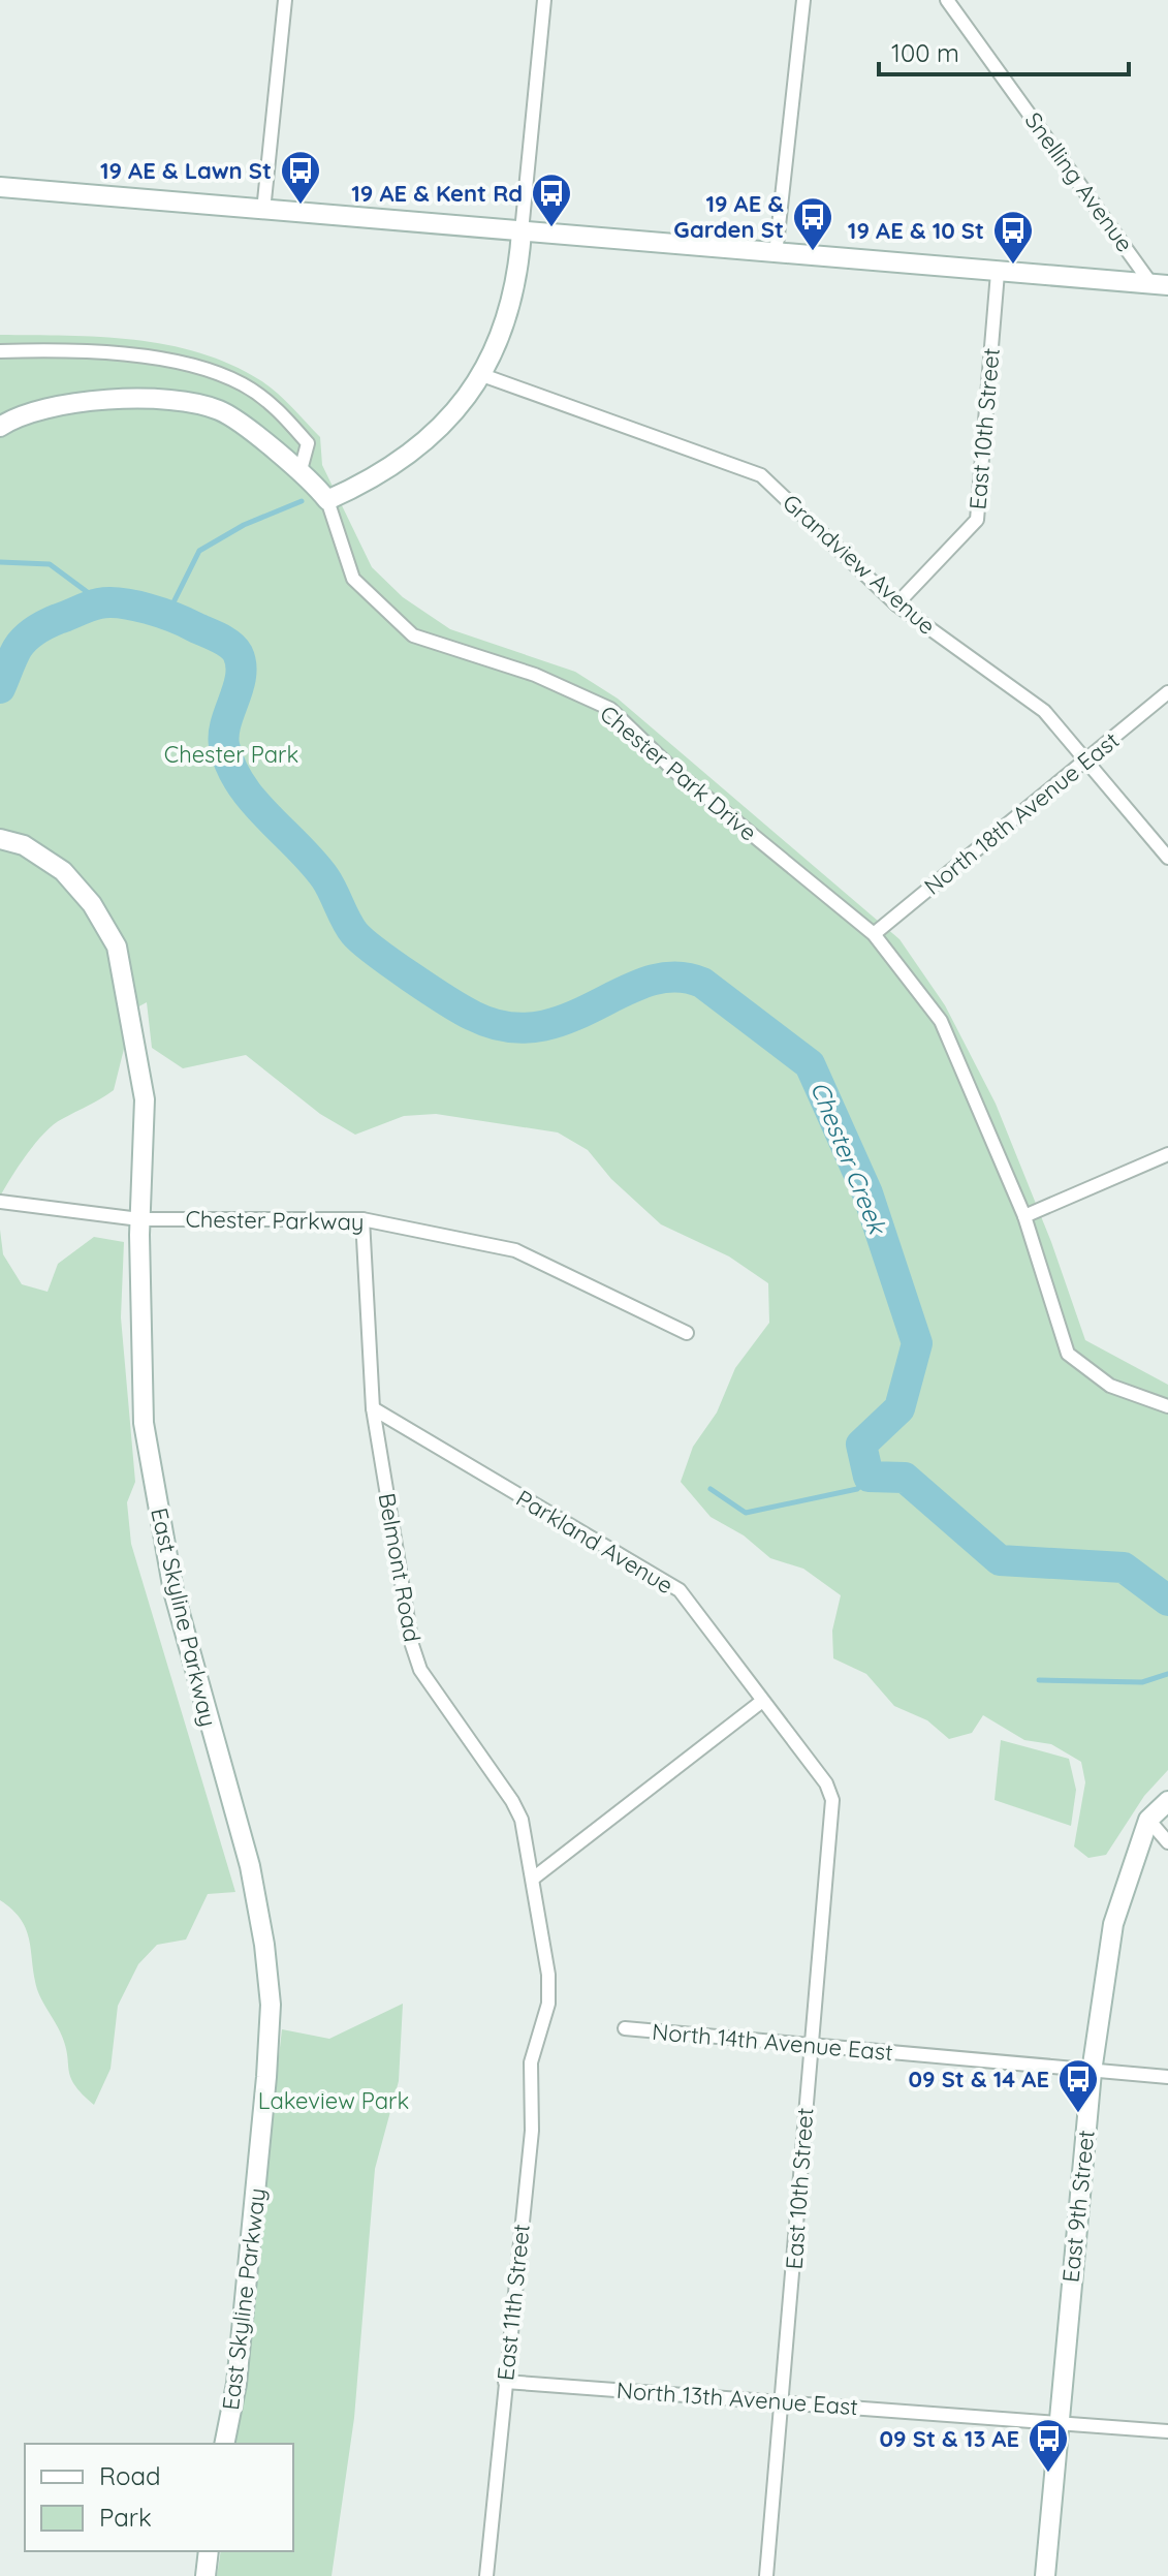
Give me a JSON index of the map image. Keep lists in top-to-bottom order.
{
  "streets": {
    "street": [
      "Snelling Avenue",
      "East 10th Street",
      "Grandview Avenue",
      "Chester Park Drive",
      "North 18th Avenue East",
      "Chester Parkway",
      "Parkland Avenue",
      "Belmont Road",
      "East Skyline Parkway",
      "North 14th Avenue East",
      "East 9th Street",
      "East 11th Street",
      "North 13th Avenue East"
    ]
  },
  "crossings": [
    ["East 10th Street", "Grandview Avenue"],
    ["East 10th Street", "Parkland Avenue"],
    ["East 10th Street", "North 14th Avenue East"],
    ["East 10th Street", "North 13th Avenue East"],
    ["Grandview Avenue", "North 18th Avenue East"],
    ["Chester Park Drive", "North 18th Avenue East"],
    ["Chester Parkway", "Belmont Road"],
    ["Chester Parkway", "East Skyline Parkway"],
    ["Parkland Avenue", "Belmont Road"],
    ["Belmont Road", "East 11th Street"],
    ["North 14th Avenue East", "East 9th Street"],
    ["East 9th Street", "North 13th Avenue East"],
    ["East 11th Street", "North 13th Avenue East"]
  ],
  "water": ["Chester Creek"],
  "parks": ["Chester Park", "Lakeview Park"],
  "places": {
    "bus stop": [
      "19 AE & Lawn St",
      "19 AE & Kent Rd",
      "19 AE & Garden St",
      "19 AE & 10 St",
      "09 St & 14 AE",
      "09 St & 13 AE"
    ]
  },
  "legend": ["Road", "Park"],
  "scale_bar": "100 m"
}
